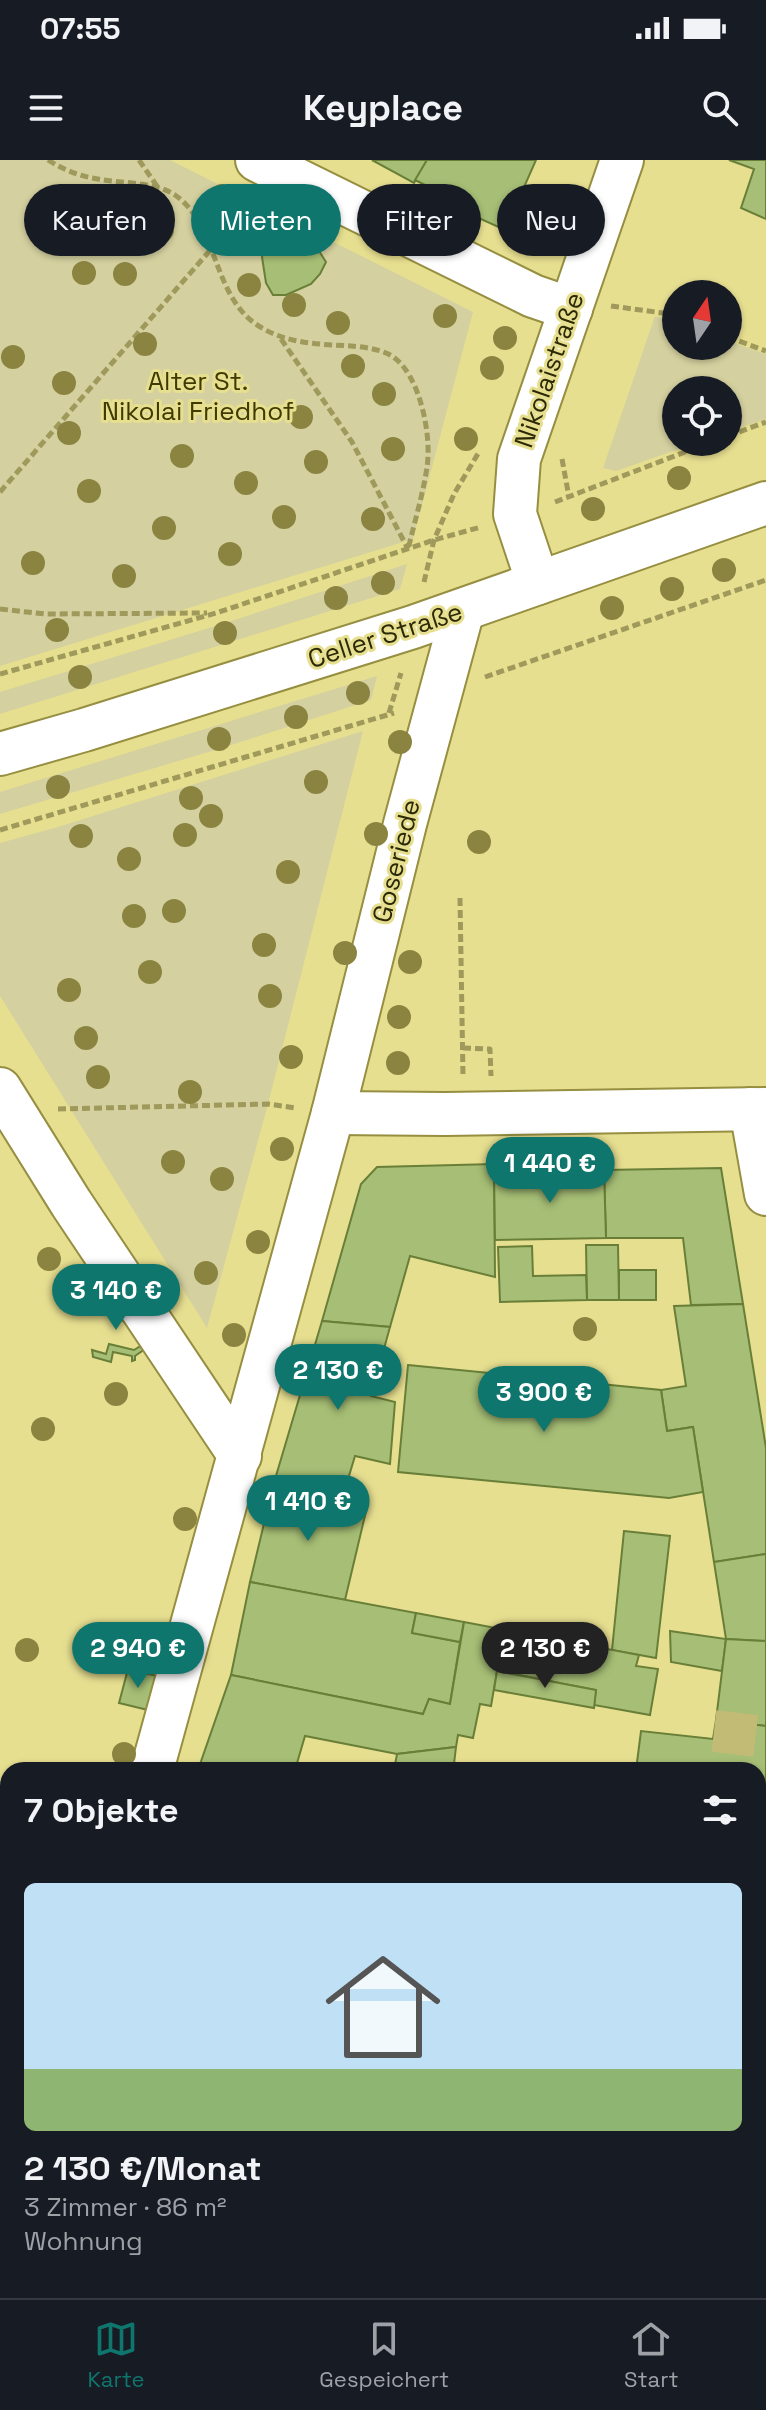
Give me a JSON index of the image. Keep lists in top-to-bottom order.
{
  "streets": {
    "street": ["Nikolaistraße", "Celler Straße", "Goseriede"]
  },
  "crossings": [
    ["Nikolaistraße", "Celler Straße"],
    ["Celler Straße", "Goseriede"]
  ],
  "parks": ["Alter St. Nikolai Friedhof"],
  "north": "top",
  "page": {
    "status": "07:55",
    "header": "Keyplace",
    "chip": [
      "Kaufen",
      "Mieten",
      "Filter",
      "Neu"
    ],
    "price": [
      "1 440 €",
      "3 140 €",
      "2 130 €",
      "3 900 €",
      "1 410 €",
      "2 940 €",
      "2 130 €"
    ],
    "heading": "7 Objekte",
    "list": [
      {
        "name": "2 130 €/Monat",
        "note": "3 Zimmer · 86 m² · Wohnung"
      }
    ],
    "tabs": ["Karte", "Gespeichert", "Start"]
  }
}
